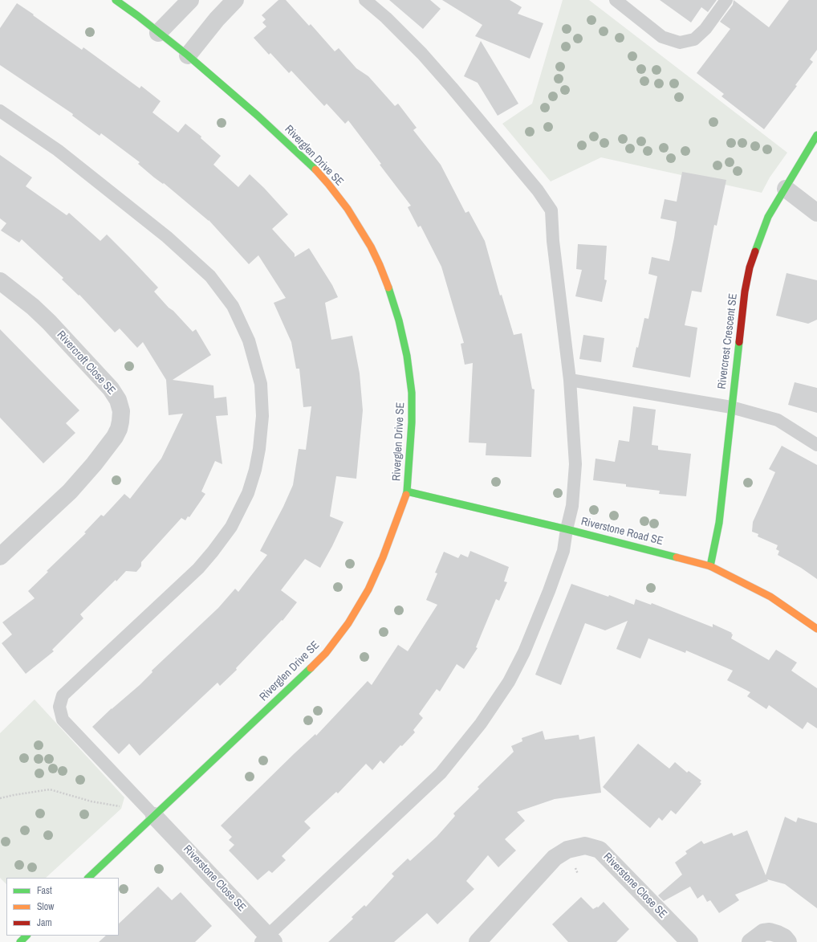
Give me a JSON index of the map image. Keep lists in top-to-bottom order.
{
  "streets": {
    "street": [
      "Riverglen Drive SE",
      "Rivercrest Crescent SE",
      "Rivercroft Close SE",
      "Riverstone Road SE",
      "Riverstone Close SE"
    ]
  },
  "crossings": [
    ["Riverglen Drive SE", "Riverstone Road SE"],
    ["Riverglen Drive SE", "Riverstone Close SE"],
    ["Rivercrest Crescent SE", "Riverstone Road SE"]
  ],
  "legend": ["Fast", "Slow", "Jam"]
}
